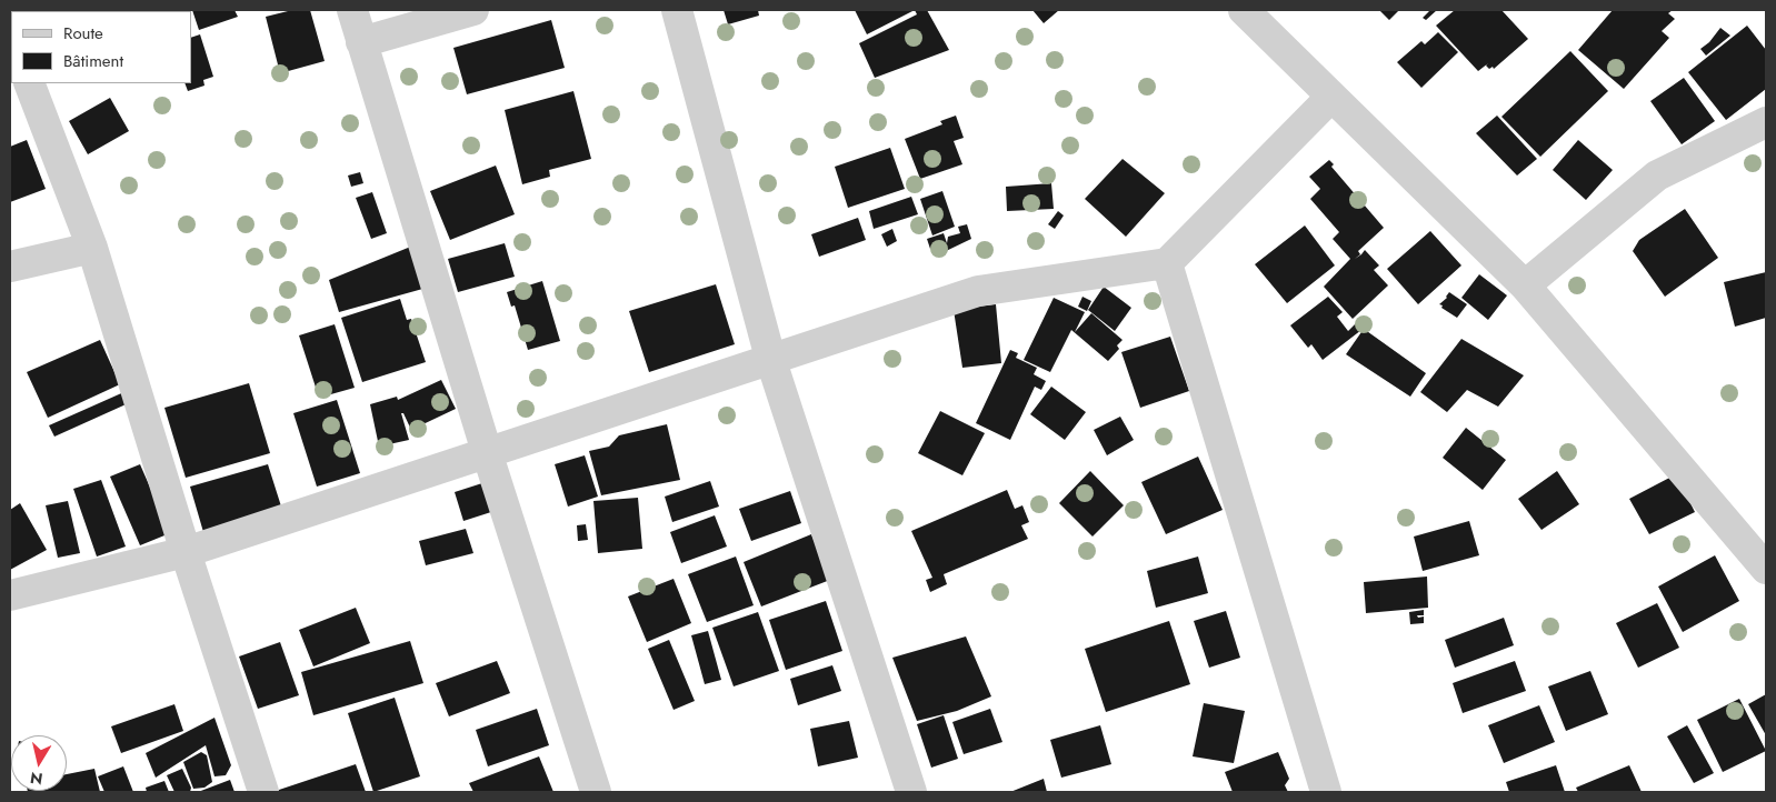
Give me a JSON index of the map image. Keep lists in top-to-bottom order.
{
  "legend": ["Route", "Bâtiment"],
  "north": "bottom"
}
